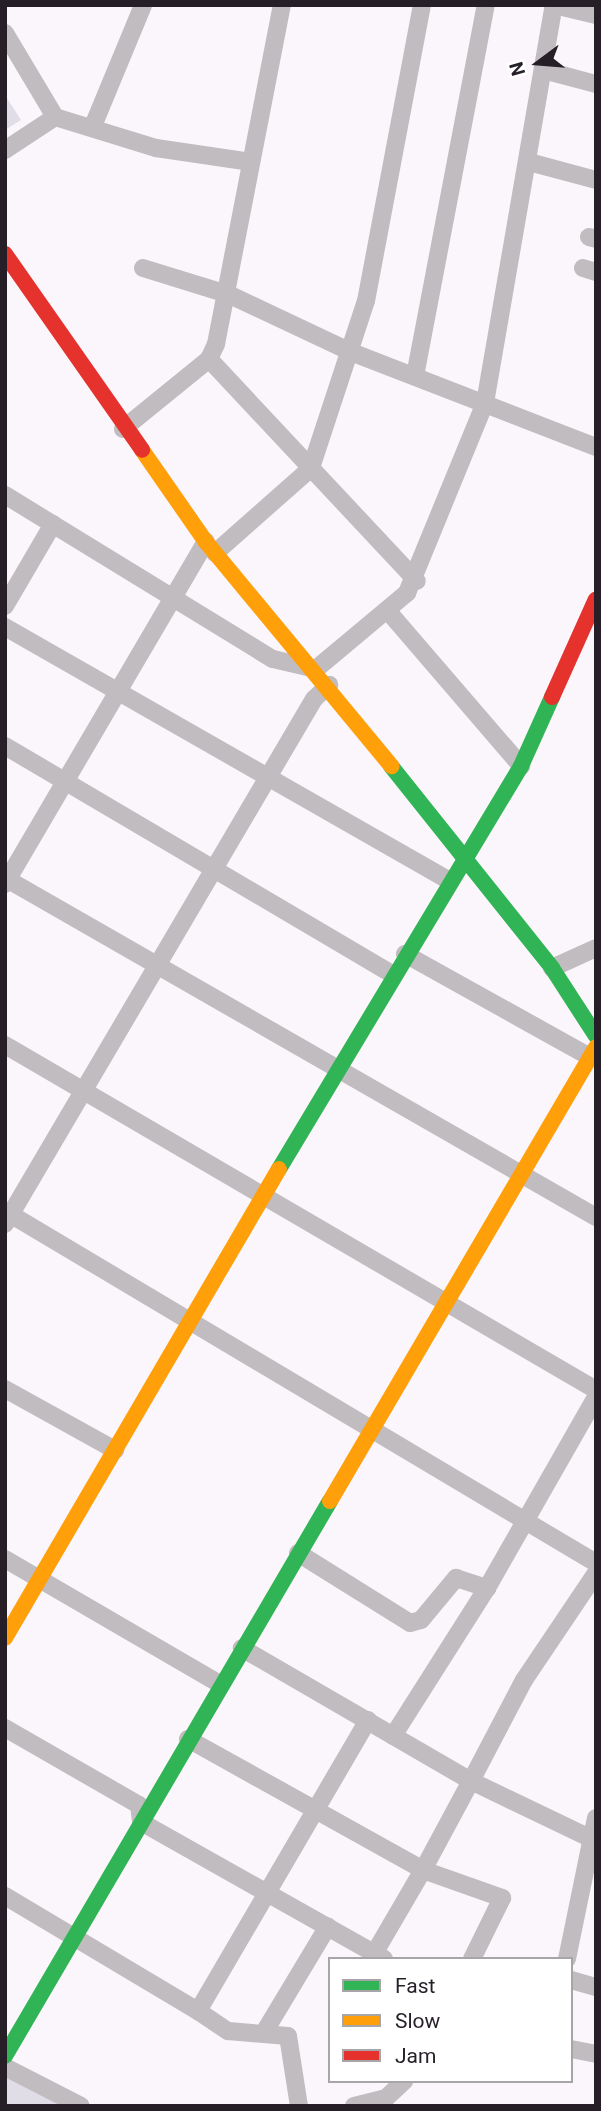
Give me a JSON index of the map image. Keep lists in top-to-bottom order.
{
  "legend": ["Fast", "Slow", "Jam"],
  "north": "left"
}
